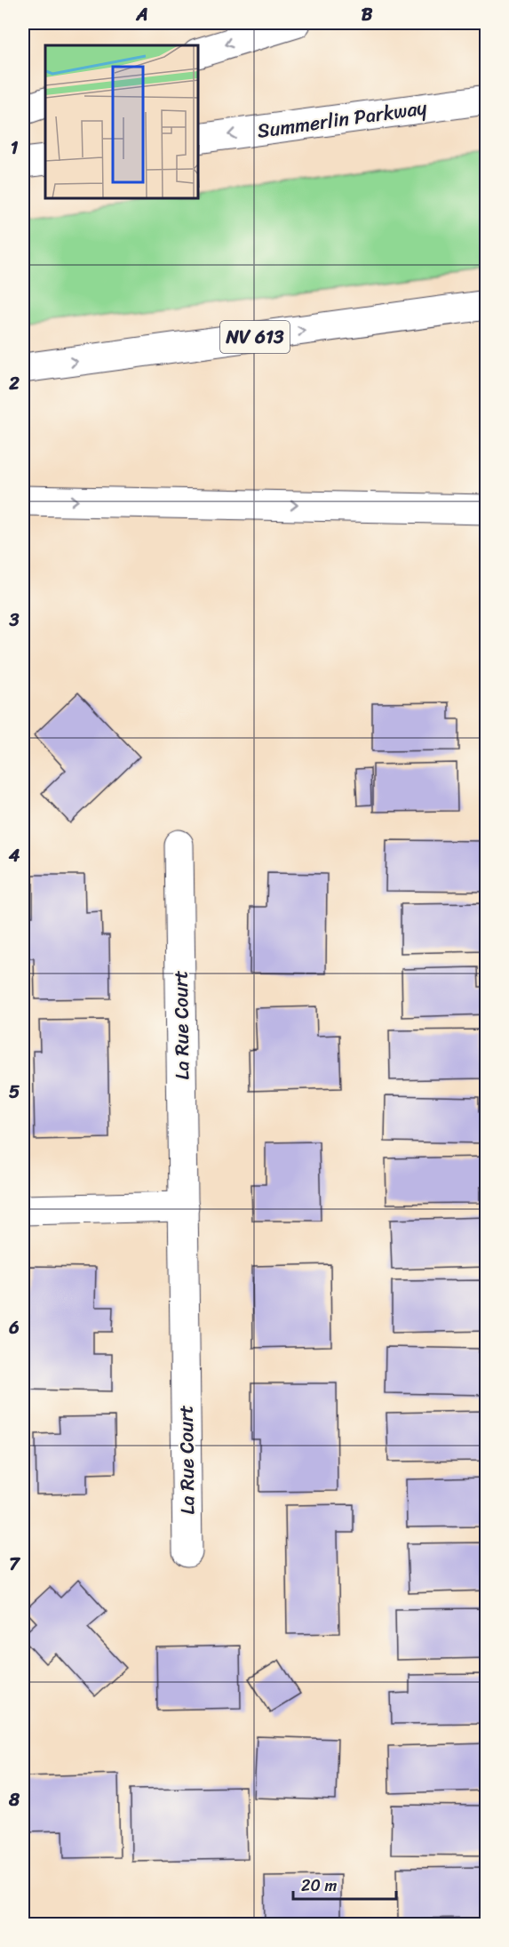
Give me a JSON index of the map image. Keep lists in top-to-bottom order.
{
  "streets": {
    "main road": ["Summerlin Parkway", "NV 613", "La Rue Court"]
  },
  "scale_bar": "20 m",
  "grid": {
    "columns": ["A", "B"],
    "rows": [
      "1",
      "2",
      "3",
      "4",
      "5",
      "6",
      "7",
      "8"
    ]
  }
}
